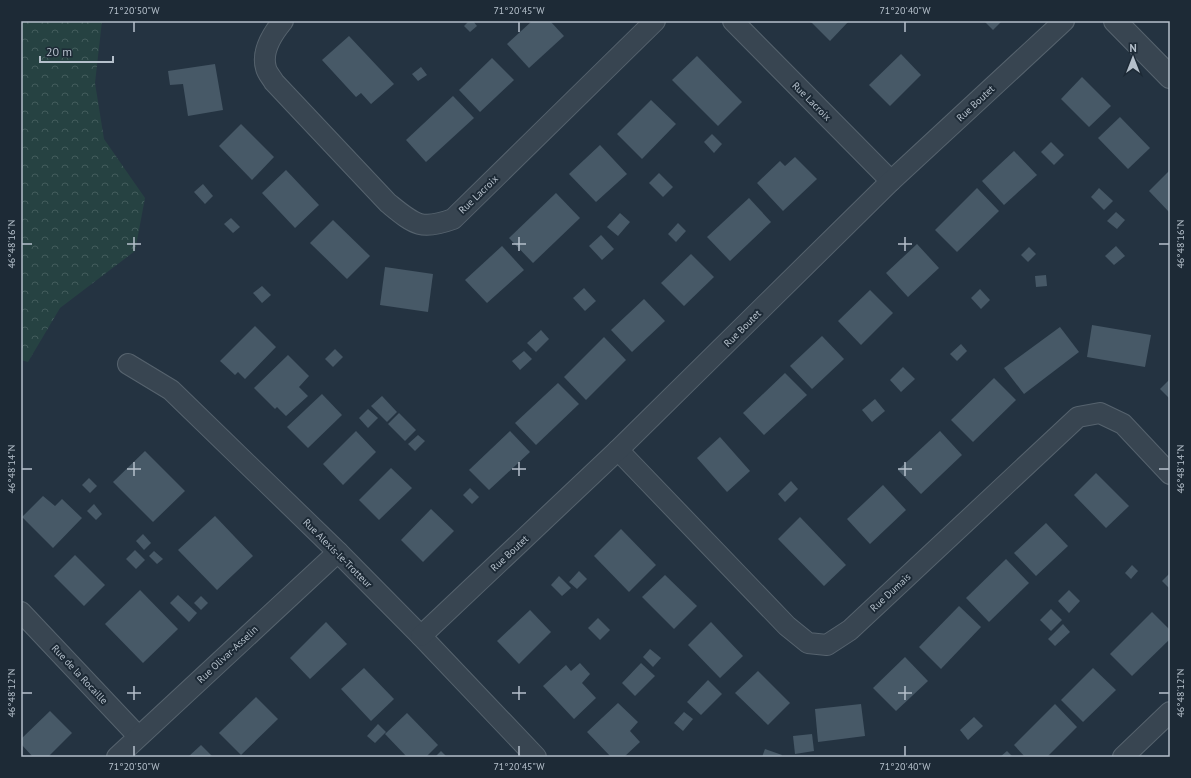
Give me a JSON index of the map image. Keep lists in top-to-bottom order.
{
  "streets": {
    "street": [
      "Rue Lacroix",
      "Rue Boutet",
      "Rue Alexis-le-Trotteur",
      "Rue Dumais",
      "Rue Olivar-Asselin",
      "Rue de la Rocaille"
    ]
  },
  "crossings": [
    ["Rue Lacroix", "Rue Boutet"],
    ["Rue Boutet", "Rue Alexis-le-Trotteur"],
    ["Rue Boutet", "Rue Dumais"],
    ["Rue Alexis-le-Trotteur", "Rue Olivar-Asselin"],
    ["Rue Olivar-Asselin", "Rue de la Rocaille"]
  ],
  "scale_bar": "20 m",
  "north": "top",
  "coordinates": [
    "71°20'50\"W",
    "71°20'45\"W",
    "71°20'40\"W",
    "46°48'16\"N",
    "46°48'14\"N",
    "46°48'12\"N"
  ]
}
